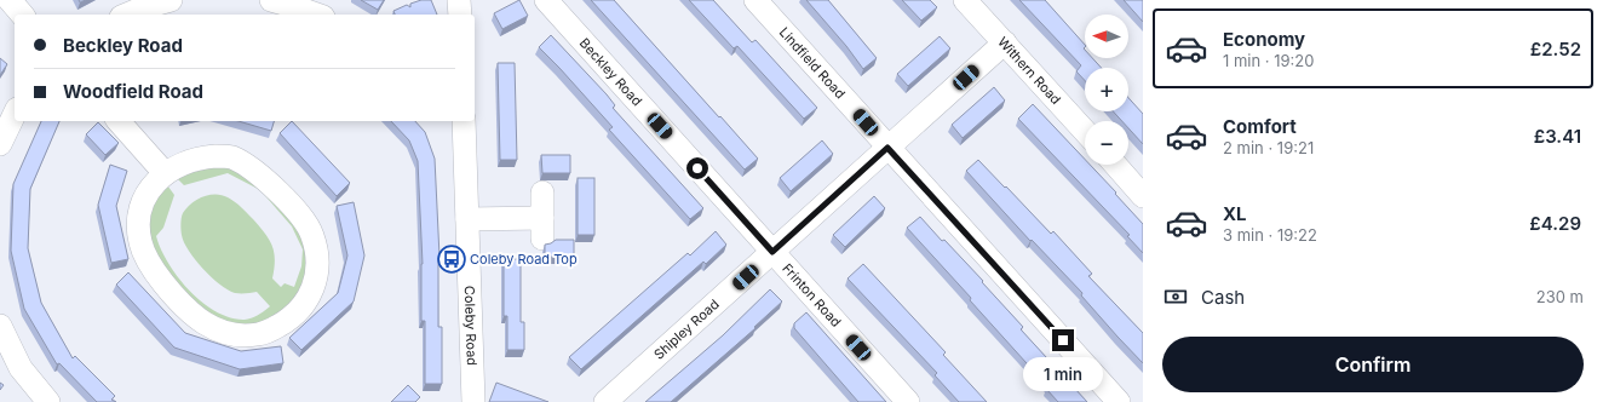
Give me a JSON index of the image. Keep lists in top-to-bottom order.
{
  "streets": {
    "street": [
      "Lindfield Road",
      "Withern Road",
      "Beckley Road",
      "Frinton Road",
      "Coleby Road",
      "Shipley Road"
    ]
  },
  "crossings": [
    ["Lindfield Road", "Shipley Road"],
    ["Withern Road", "Shipley Road"],
    ["Beckley Road", "Frinton Road"],
    ["Beckley Road", "Shipley Road"],
    ["Frinton Road", "Shipley Road"]
  ],
  "places": {
    "bus stop": ["Coleby Road Top"]
  },
  "north": "left",
  "page": {
    "list": [
      {
        "name": "Economy",
        "note": "1 min · 19:20",
        "value": "£2.52"
      },
      {
        "name": "Comfort",
        "note": "2 min · 19:21",
        "value": "£3.41"
      },
      {
        "name": "XL",
        "note": "3 min · 19:22",
        "value": "£4.29"
      }
    ],
    "map_buttons": ["+", "−"],
    "banner": ["Beckley Road", "Woodfield Road"],
    "pay": ["Cash", "230 m"],
    "buttons": "Confirm",
    "bubble": "1 min"
  }
}
